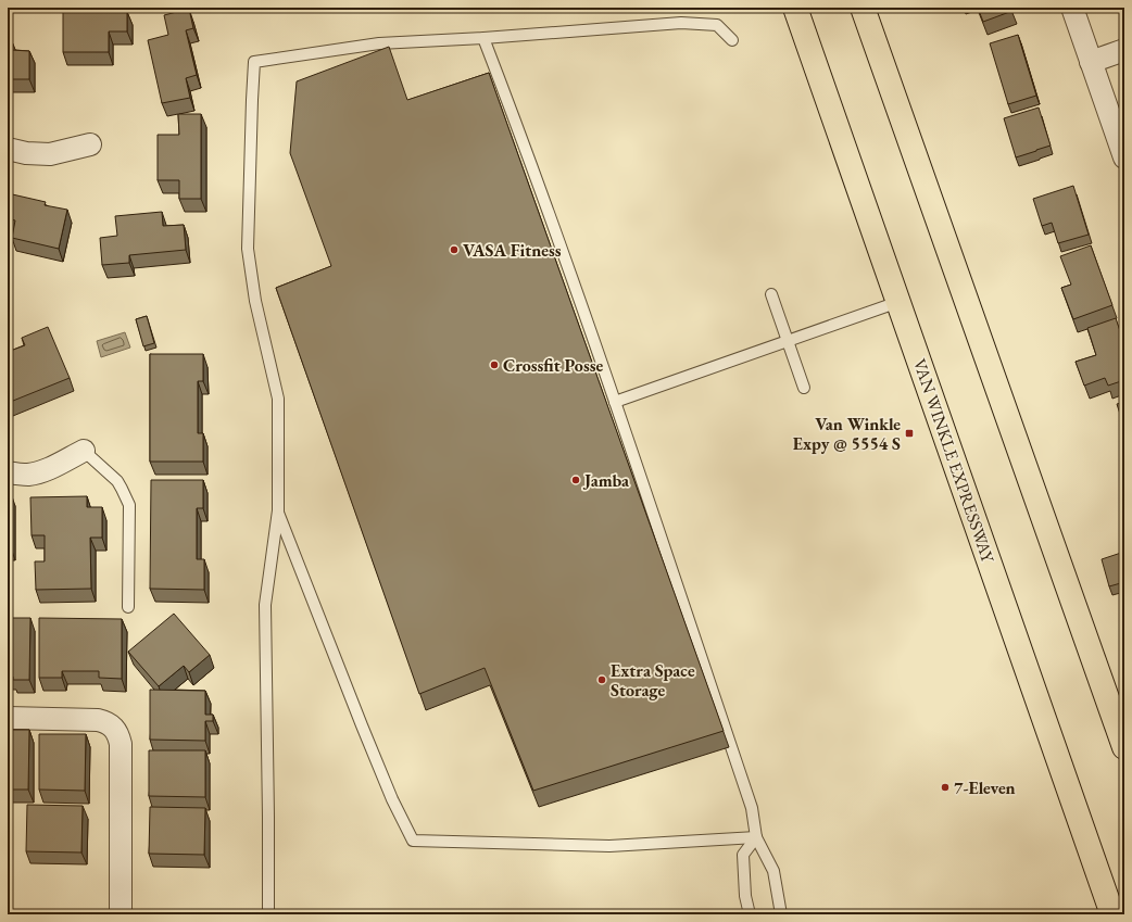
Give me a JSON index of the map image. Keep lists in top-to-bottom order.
{
  "streets": {
    "main road": ["VAN WINKLE EXPRESSWAY"]
  },
  "places": {
    "other": [
      "VASA Fitness",
      "Crossfit Posse",
      "Jamba",
      "Extra Space Storage",
      "7-Eleven"
    ],
    "transit": ["Van Winkle Expy @ 5554 S"]
  }
}
